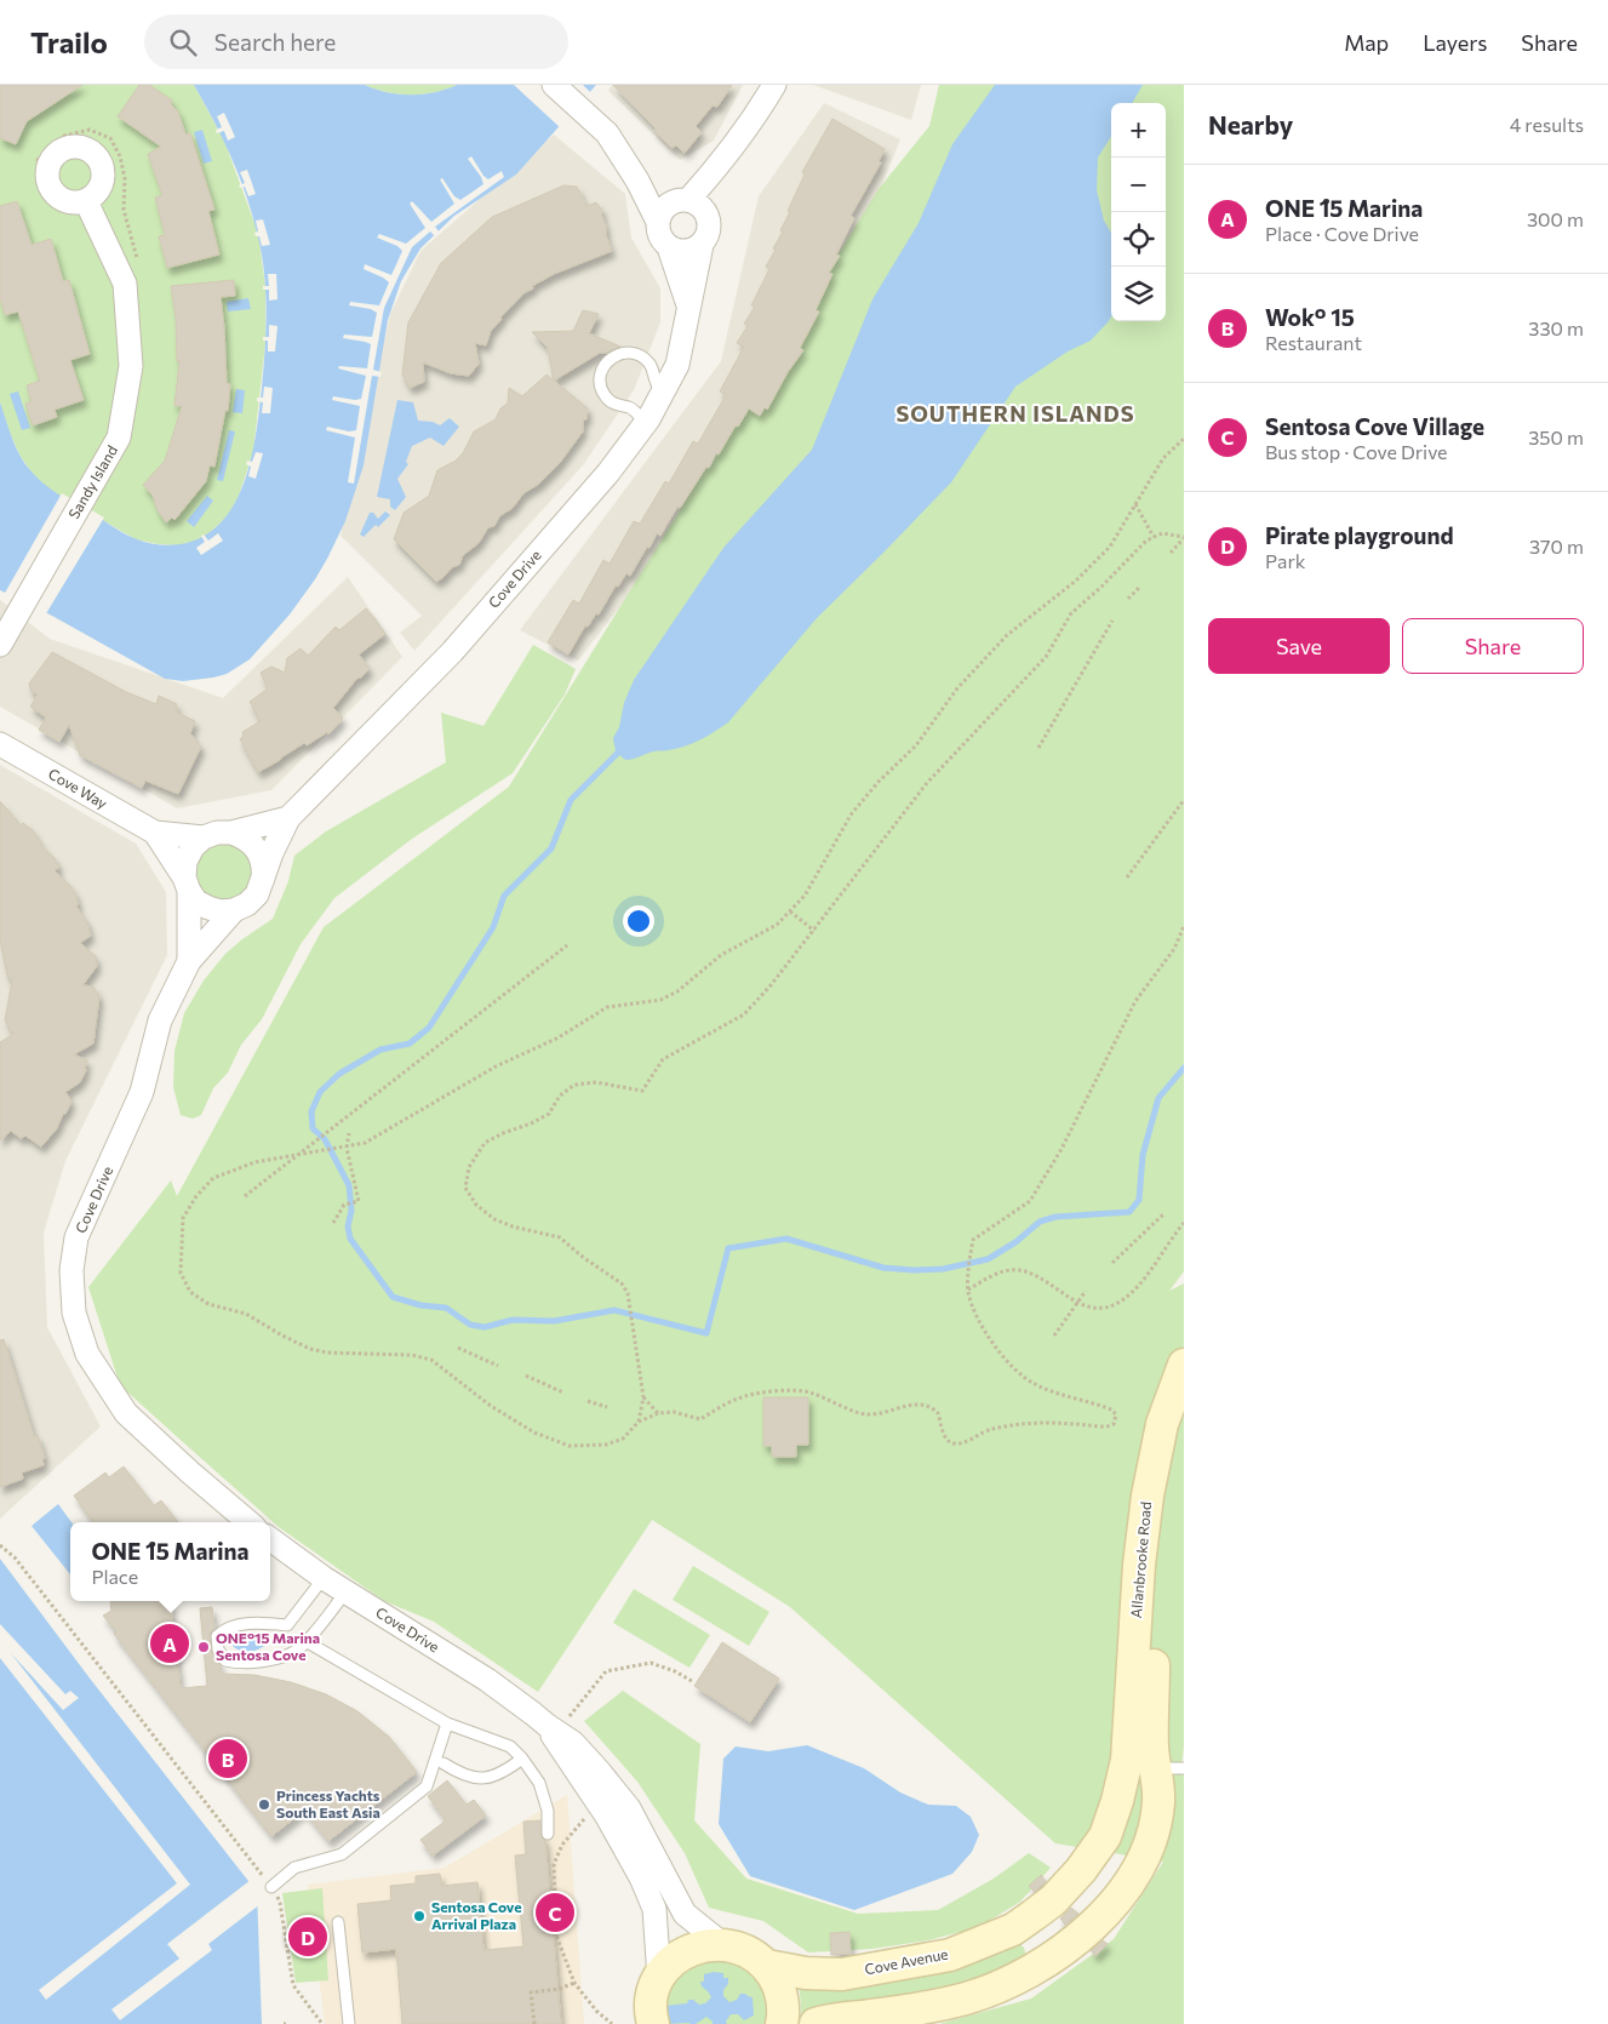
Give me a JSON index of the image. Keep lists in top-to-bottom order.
{
  "streets": {
    "street": [
      "Sandy Island",
      "Cove Drive",
      "Cove Way",
      "Allanbrooke Road",
      "Cove Avenue"
    ]
  },
  "crossings": [
    ["Cove Drive", "Cove Way"],
    ["Cove Drive", "Cove Avenue"],
    ["Allanbrooke Road", "Cove Avenue"]
  ],
  "districts": ["SOUTHERN ISLANDS"],
  "places": ["ONE°15 Marina Sentosa Cove", "Princess Yachts South East Asia", "Sentosa Cove Arrival Plaza"],
  "page": {
    "header": "Trailo",
    "search": "Search here",
    "nav": ["Map", "Layers", "Share"],
    "heading": ["Nearby", "4 results"],
    "map_buttons": ["+", "−"],
    "list": [
      {
        "mark": "A",
        "name": "ONE ̊15 Marina",
        "note": "Place · Cove Drive",
        "value": "300 m"
      },
      {
        "mark": "B",
        "name": "Wok° 15",
        "note": "Restaurant",
        "value": "330 m"
      },
      {
        "mark": "C",
        "name": "Sentosa Cove Village",
        "note": "Bus stop · Cove Drive",
        "value": "350 m"
      },
      {
        "mark": "D",
        "name": "Pirate playground",
        "note": "Park",
        "value": "370 m"
      }
    ],
    "buttons": ["Save", "Share"],
    "popup": ["ONE ̊15 Marina", "Place"],
    "pins": [
      "A",
      "B",
      "C",
      "D"
    ]
  }
}
